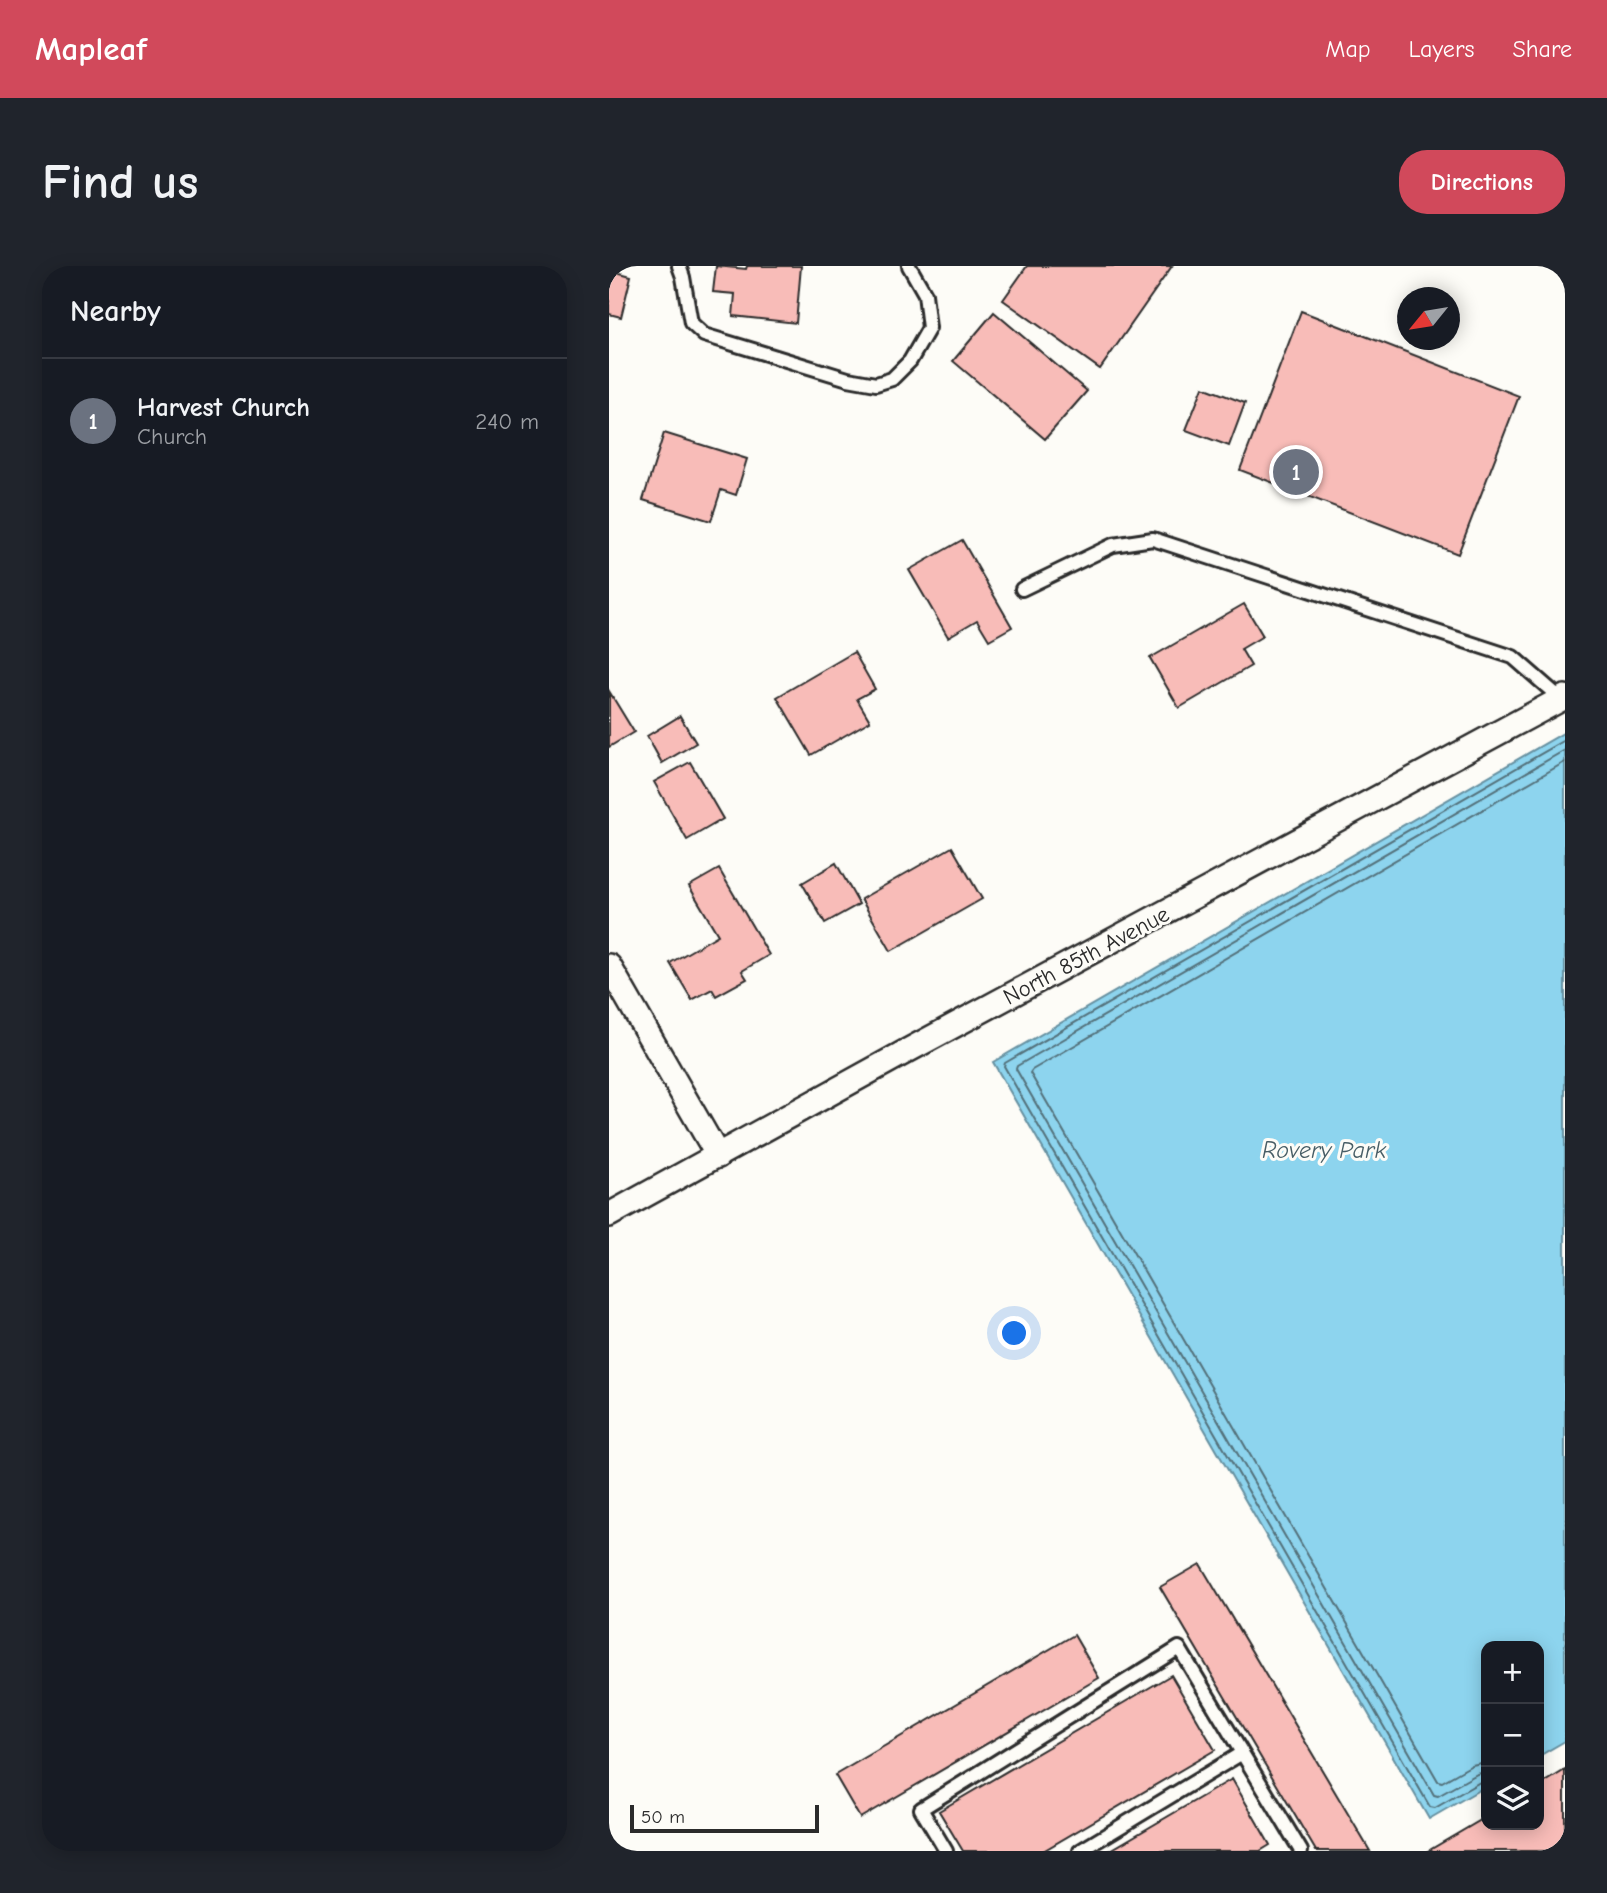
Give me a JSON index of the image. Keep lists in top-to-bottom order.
{
  "streets": {
    "street": ["North 85th Avenue"]
  },
  "water": ["Rovery Park"],
  "scale_bar": "50 m",
  "north": "bottom left",
  "page": {
    "header": "Mapleaf",
    "nav": ["Map", "Layers", "Share"],
    "buttons": "Directions",
    "title": "Find us",
    "heading": "Nearby",
    "list": [
      {
        "mark": "1",
        "name": "Harvest Church",
        "note": "Church",
        "value": "240 m"
      }
    ],
    "pins": "1",
    "map_buttons": ["+", "−"],
    "scale": "50 m"
  }
}
